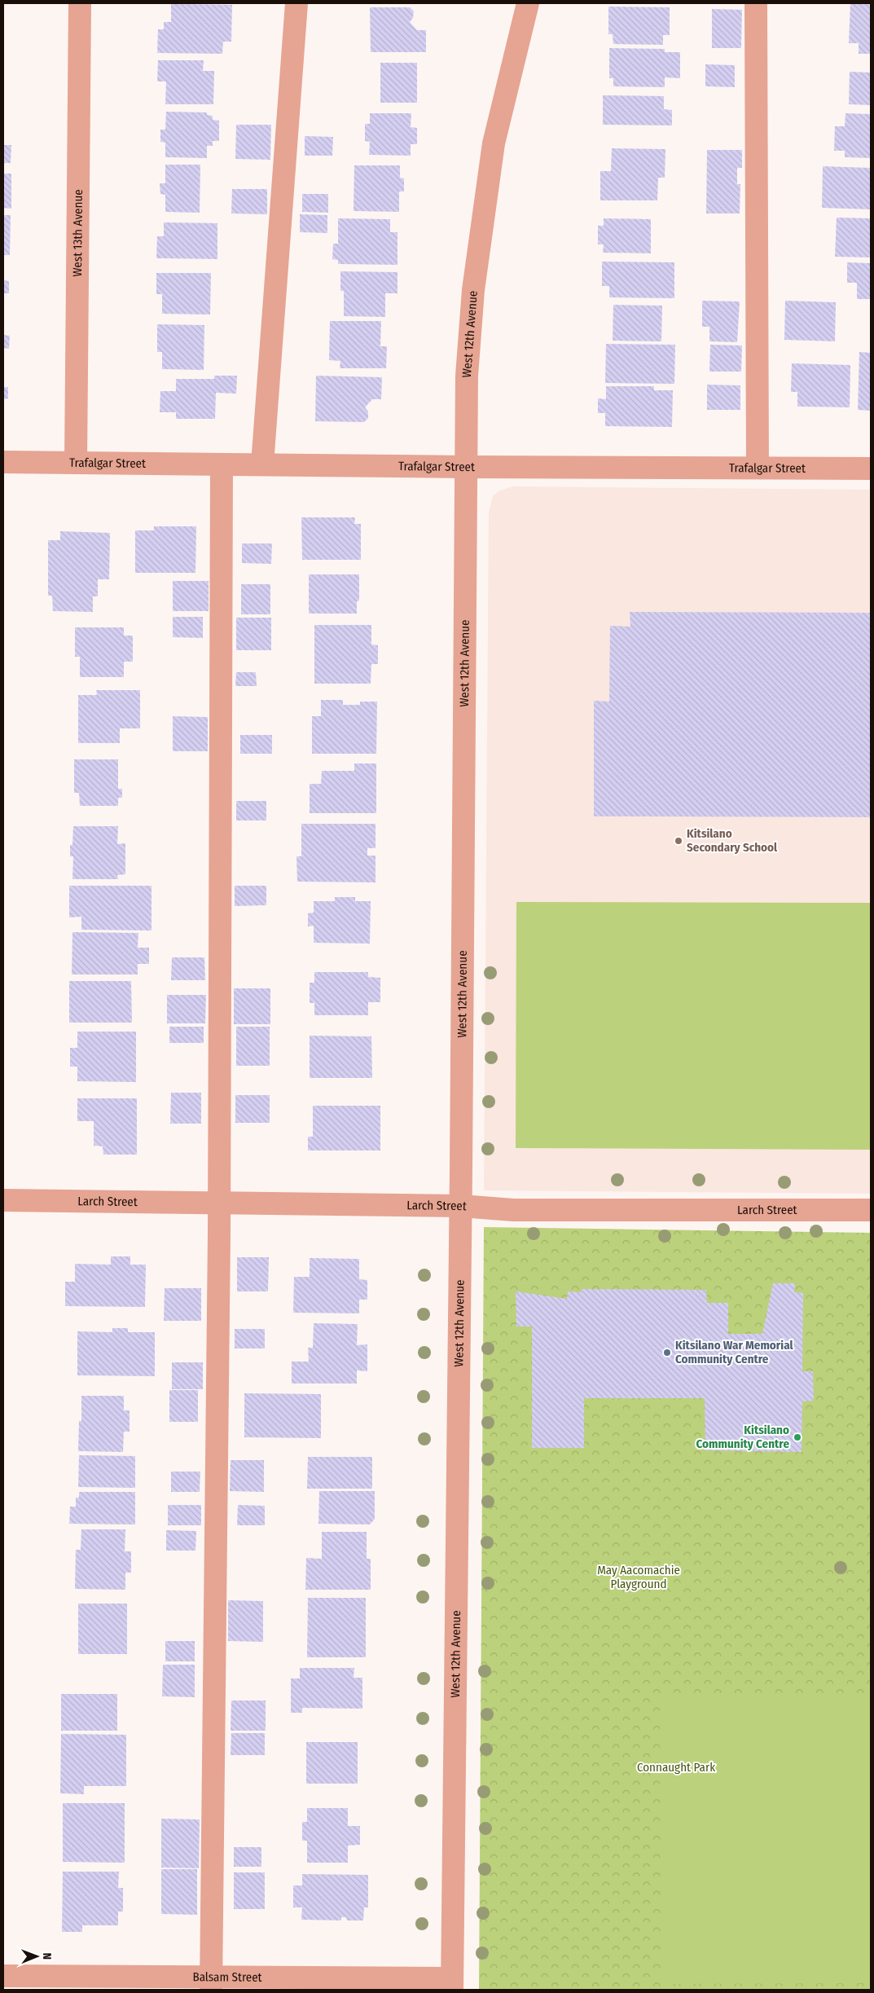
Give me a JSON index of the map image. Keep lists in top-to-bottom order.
{
  "streets": {
    "street": [
      "West 13th Avenue",
      "West 12th Avenue",
      "Trafalgar Street",
      "Larch Street",
      "Balsam Street"
    ]
  },
  "crossings": [
    ["West 13th Avenue", "Trafalgar Street"],
    ["West 12th Avenue", "Trafalgar Street"],
    ["West 12th Avenue", "Larch Street"],
    ["West 12th Avenue", "Balsam Street"]
  ],
  "parks": ["May Aacomachie Playground", "Connaught Park"],
  "places": ["Kitsilano Secondary School", "Kitsilano War Memorial Community Centre", "Kitsilano Community Centre"],
  "north": "right"
}
